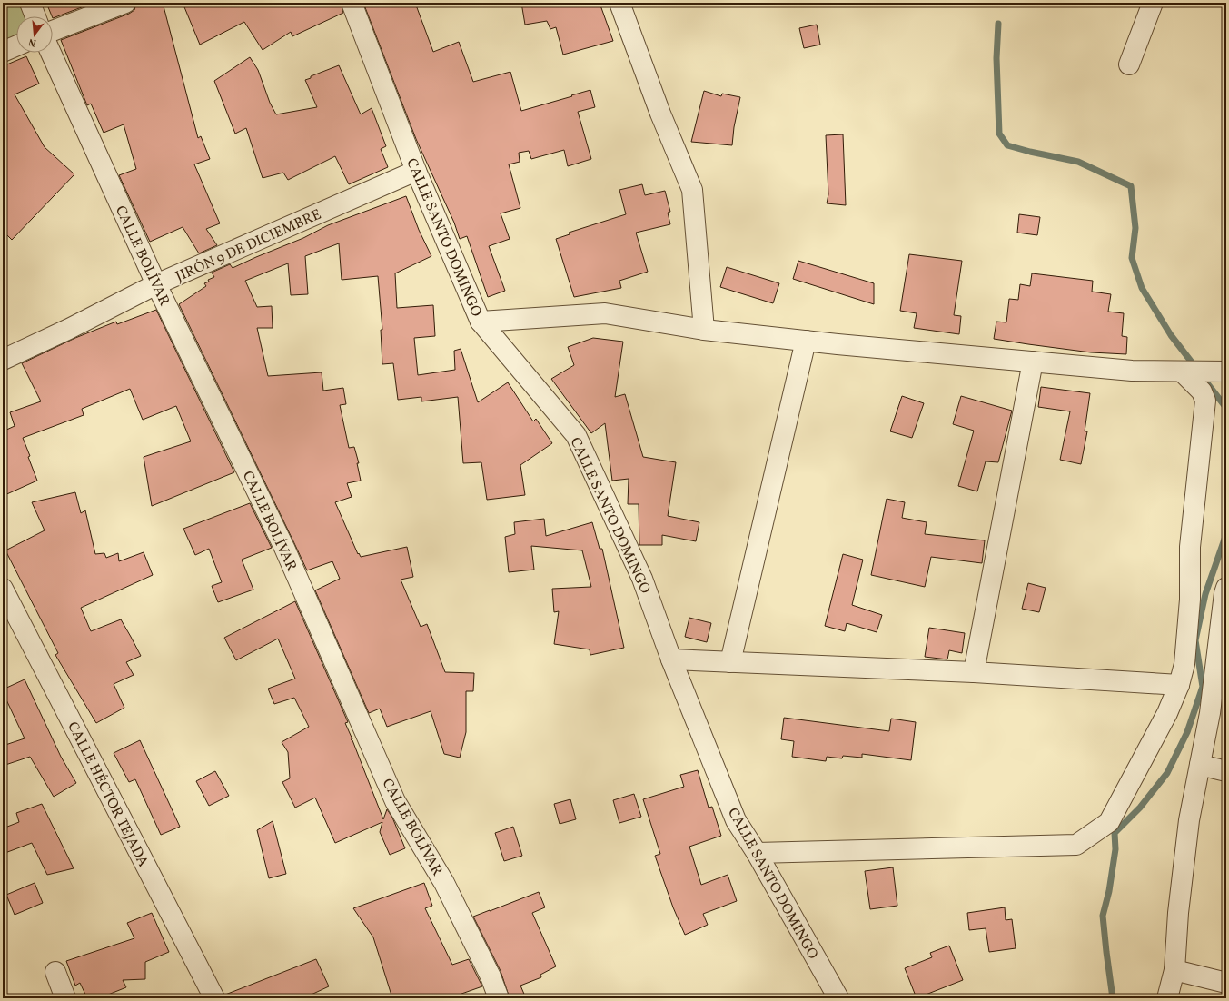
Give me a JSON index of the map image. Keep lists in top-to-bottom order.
{
  "streets": {
    "street": [
      "CALLE SANTO DOMINGO",
      "JIRÓN 9 DE DICIEMBRE",
      "CALLE BOLÍVAR",
      "CALLE HÉCTOR TEJADA"
    ]
  },
  "crossings": [
    ["CALLE SANTO DOMINGO", "JIRÓN 9 DE DICIEMBRE"],
    ["JIRÓN 9 DE DICIEMBRE", "CALLE BOLÍVAR"]
  ],
  "north": "bottom"
}
